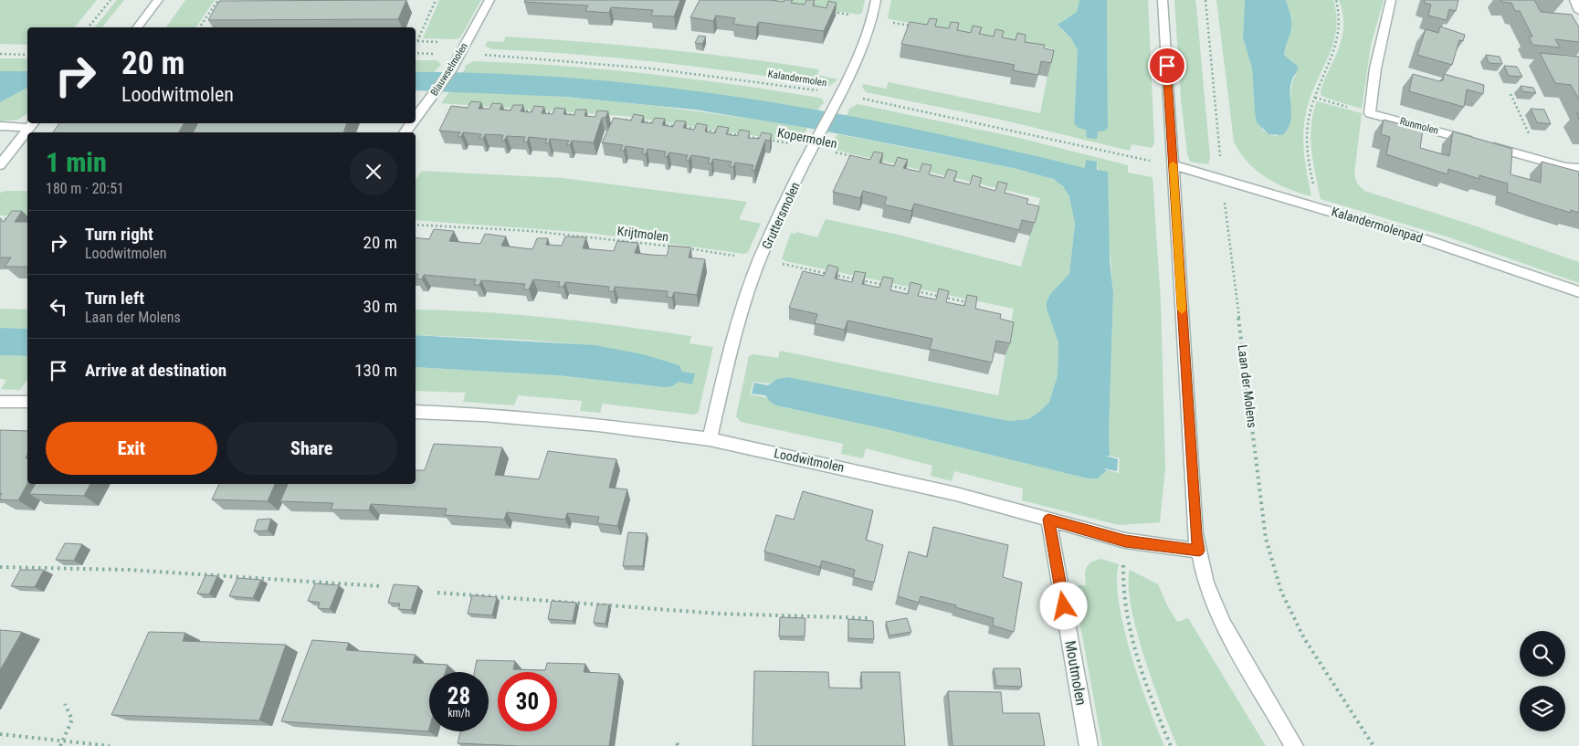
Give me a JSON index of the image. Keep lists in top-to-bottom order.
{
  "streets": {
    "street": [
      "Blauwselmolen",
      "Runmolen",
      "Gruttersmolen",
      "Kalandermolenpad",
      "Loodwitmolen",
      "Moutmolen"
    ],
    "path": [
      "Kalandermolen",
      "Kopermolen",
      "Krijtmolen",
      "Laan der Molens"
    ]
  },
  "crossings": [
    ["Blauwselmolen", "Kalandermolen"],
    ["Kalandermolen", "Gruttersmolen"],
    ["Kalandermolen", "Kalandermolenpad"],
    ["Kopermolen", "Gruttersmolen"],
    ["Gruttersmolen", "Krijtmolen"],
    ["Gruttersmolen", "Loodwitmolen"],
    ["Kalandermolenpad", "Laan der Molens"],
    ["Loodwitmolen", "Moutmolen"]
  ],
  "page": {
    "turn": ["20 m", "Loodwitmolen"],
    "heading": ["1 min", "180 m · 20:51"],
    "list": [
      {
        "name": "Turn right",
        "note": "Loodwitmolen",
        "value": "20 m"
      },
      {
        "name": "Turn left",
        "note": "Laan der Molens",
        "value": "30 m"
      },
      {
        "name": "Arrive at destination",
        "value": "130 m"
      }
    ],
    "buttons": ["Exit", "Share"],
    "speed": "28 km/h",
    "limit": "30"
  }
}
